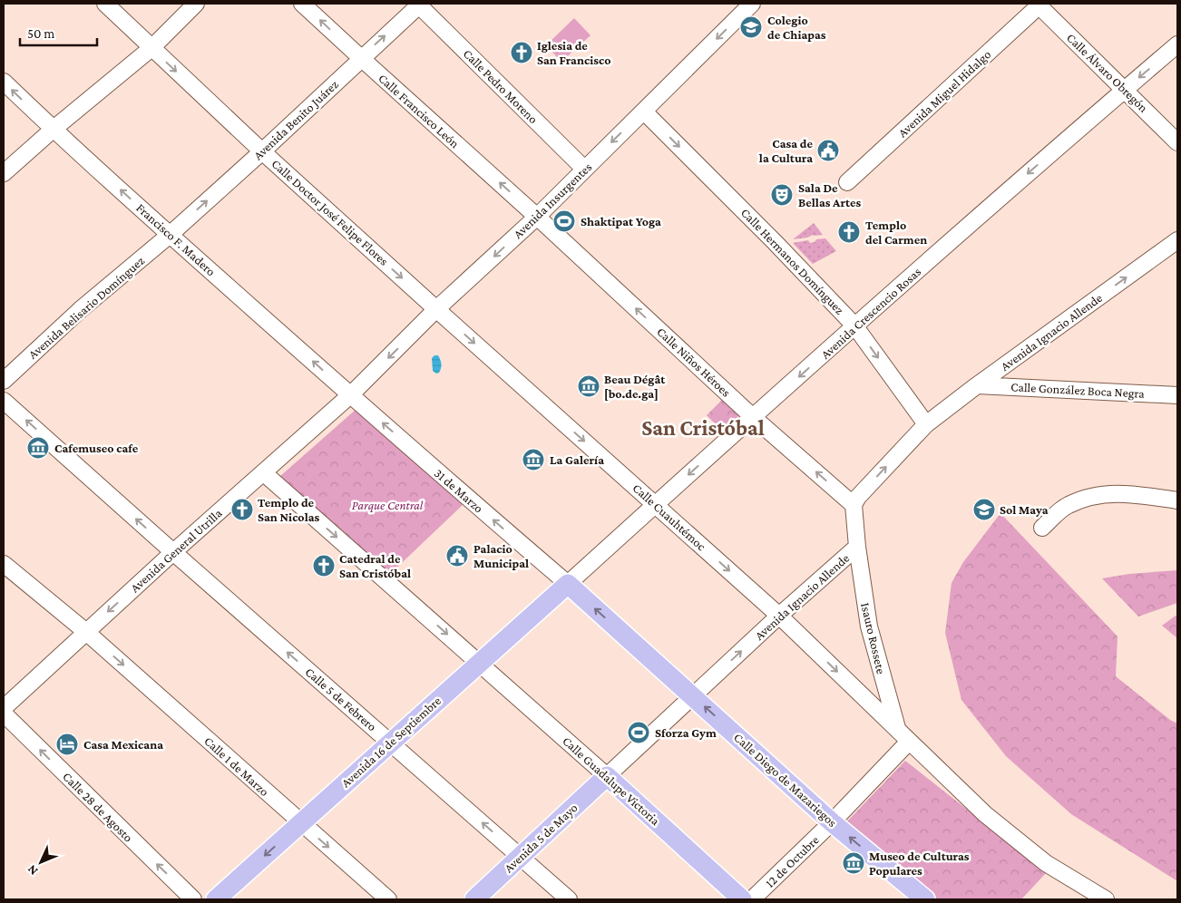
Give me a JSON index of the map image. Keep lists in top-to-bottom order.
{
  "streets": {
    "main road": [
      "Avenida 16 de Septiembre",
      "Calle Diego de Mazariegos",
      "Calle Guadalupe Victoria",
      "Avenida 5 de Mayo"
    ],
    "street": [
      "Calle Álvaro Obregón",
      "Calle Pedro Moreno",
      "Avenida Miguel Hidalgo",
      "Calle Francisco León",
      "Avenida Benito Juárez",
      "Avenida Insurgentes",
      "Calle Doctor José Felipe Flores",
      "Francisco F. Madero",
      "Calle Hermanos Domínguez",
      "Avenida Belisario Domínguez",
      "Avenida Crescencio Rosas",
      "Avenida Ignacio Allende",
      "Calle Niños Héroes",
      "Calle González Boca Negra",
      "31 de Marzo",
      "Calle Cuauhtémoc",
      "Avenida General Utrilla",
      "Isauro Rossete",
      "Calle 5 de Febrero",
      "Calle 1 de Marzo",
      "Calle 28 de Agosto",
      "12 de Octubre"
    ]
  },
  "crossings": [
    ["Calle Álvaro Obregón", "Avenida Miguel Hidalgo"],
    ["Calle Álvaro Obregón", "Avenida Crescencio Rosas"],
    ["Calle Pedro Moreno", "Avenida Benito Juárez"],
    ["Calle Pedro Moreno", "Avenida Insurgentes"],
    ["Calle Francisco León", "Avenida Benito Juárez"],
    ["Calle Francisco León", "Avenida Insurgentes"],
    ["Calle Francisco León", "Calle Niños Héroes"],
    ["Avenida Benito Juárez", "Calle Doctor José Felipe Flores"],
    ["Avenida Benito Juárez", "Francisco F. Madero"],
    ["Avenida Benito Juárez", "Avenida Belisario Domínguez"],
    ["Avenida Insurgentes", "Calle Doctor José Felipe Flores"],
    ["Avenida Insurgentes", "Francisco F. Madero"],
    ["Avenida Insurgentes", "Calle Hermanos Domínguez"],
    ["Avenida Insurgentes", "Calle Niños Héroes"],
    ["Avenida Insurgentes", "31 de Marzo"],
    ["Avenida Insurgentes", "Calle Cuauhtémoc"],
    ["Avenida Insurgentes", "Avenida General Utrilla"],
    ["Calle Doctor José Felipe Flores", "Calle Cuauhtémoc"],
    ["Francisco F. Madero", "Avenida Belisario Domínguez"],
    ["Francisco F. Madero", "31 de Marzo"],
    ["Francisco F. Madero", "Avenida General Utrilla"],
    ["Calle Hermanos Domínguez", "Avenida Crescencio Rosas"],
    ["Calle Hermanos Domínguez", "Avenida Ignacio Allende"],
    ["Avenida Crescencio Rosas", "Calle Niños Héroes"],
    ["Avenida Crescencio Rosas", "31 de Marzo"],
    ["Avenida Crescencio Rosas", "Calle Cuauhtémoc"],
    ["Avenida Crescencio Rosas", "Avenida 16 de Septiembre"],
    ["Avenida Crescencio Rosas", "Calle Diego de Mazariegos"],
    ["Avenida Ignacio Allende", "Calle Niños Héroes"],
    ["Avenida Ignacio Allende", "Calle González Boca Negra"],
    ["Avenida Ignacio Allende", "Calle Cuauhtémoc"],
    ["Avenida Ignacio Allende", "Isauro Rossete"],
    ["Avenida Ignacio Allende", "Calle Diego de Mazariegos"],
    ["Avenida Ignacio Allende", "Calle Guadalupe Victoria"],
    ["Avenida Ignacio Allende", "Avenida 5 de Mayo"],
    ["31 de Marzo", "Avenida General Utrilla"],
    ["31 de Marzo", "Avenida 16 de Septiembre"],
    ["31 de Marzo", "Calle Diego de Mazariegos"],
    ["Calle Cuauhtémoc", "Isauro Rossete"],
    ["Calle Cuauhtémoc", "12 de Octubre"],
    ["Avenida General Utrilla", "Calle 5 de Febrero"],
    ["Avenida General Utrilla", "Calle 1 de Marzo"],
    ["Avenida General Utrilla", "Calle Guadalupe Victoria"],
    ["Calle 5 de Febrero", "Avenida 16 de Septiembre"],
    ["Calle 5 de Febrero", "Avenida 5 de Mayo"],
    ["Avenida 16 de Septiembre", "Calle 1 de Marzo"],
    ["Avenida 16 de Septiembre", "Calle Diego de Mazariegos"],
    ["Avenida 16 de Septiembre", "Calle Guadalupe Victoria"],
    ["Calle Diego de Mazariegos", "12 de Octubre"],
    ["Calle Guadalupe Victoria", "Avenida 5 de Mayo"]
  ],
  "one_way": [
    "Calle Francisco León",
    "Avenida Benito Juárez",
    "Avenida Insurgentes",
    "Calle Doctor José Felipe Flores",
    "Francisco F. Madero",
    "Calle Hermanos Domínguez",
    "Avenida Crescencio Rosas",
    "Avenida Ignacio Allende",
    "Calle Niños Héroes",
    "31 de Marzo",
    "Calle Cuauhtémoc",
    "Calle 5 de Febrero",
    "Calle 1 de Marzo",
    "Calle Diego de Mazariegos",
    "Calle Guadalupe Victoria",
    "Calle 28 de Agosto"
  ],
  "districts": ["San Cristóbal"],
  "parks": ["Parque Central"],
  "places": {
    "school or university": ["Colegio de Chiapas", "Sol Maya"],
    "church": [
      "Iglesia de San Francisco",
      "Templo del Carmen",
      "Templo de San Nicolas",
      "Catedral de San Cristóbal"
    ],
    "public building": ["Casa de la Cultura", "Palacio Municipal"],
    "theatre": ["Sala De Bellas Artes"],
    "sports": ["Shaktipat Yoga", "Sforza Gym"],
    "museum": [
      "Beau Dégât [bo.de.ga]",
      "Cafemuseo cafe",
      "La Galería",
      "Museo de Culturas Populares"
    ],
    "hotel": ["Casa Mexicana"]
  },
  "scale_bar": "50 m",
  "north": "bottom left"
}
